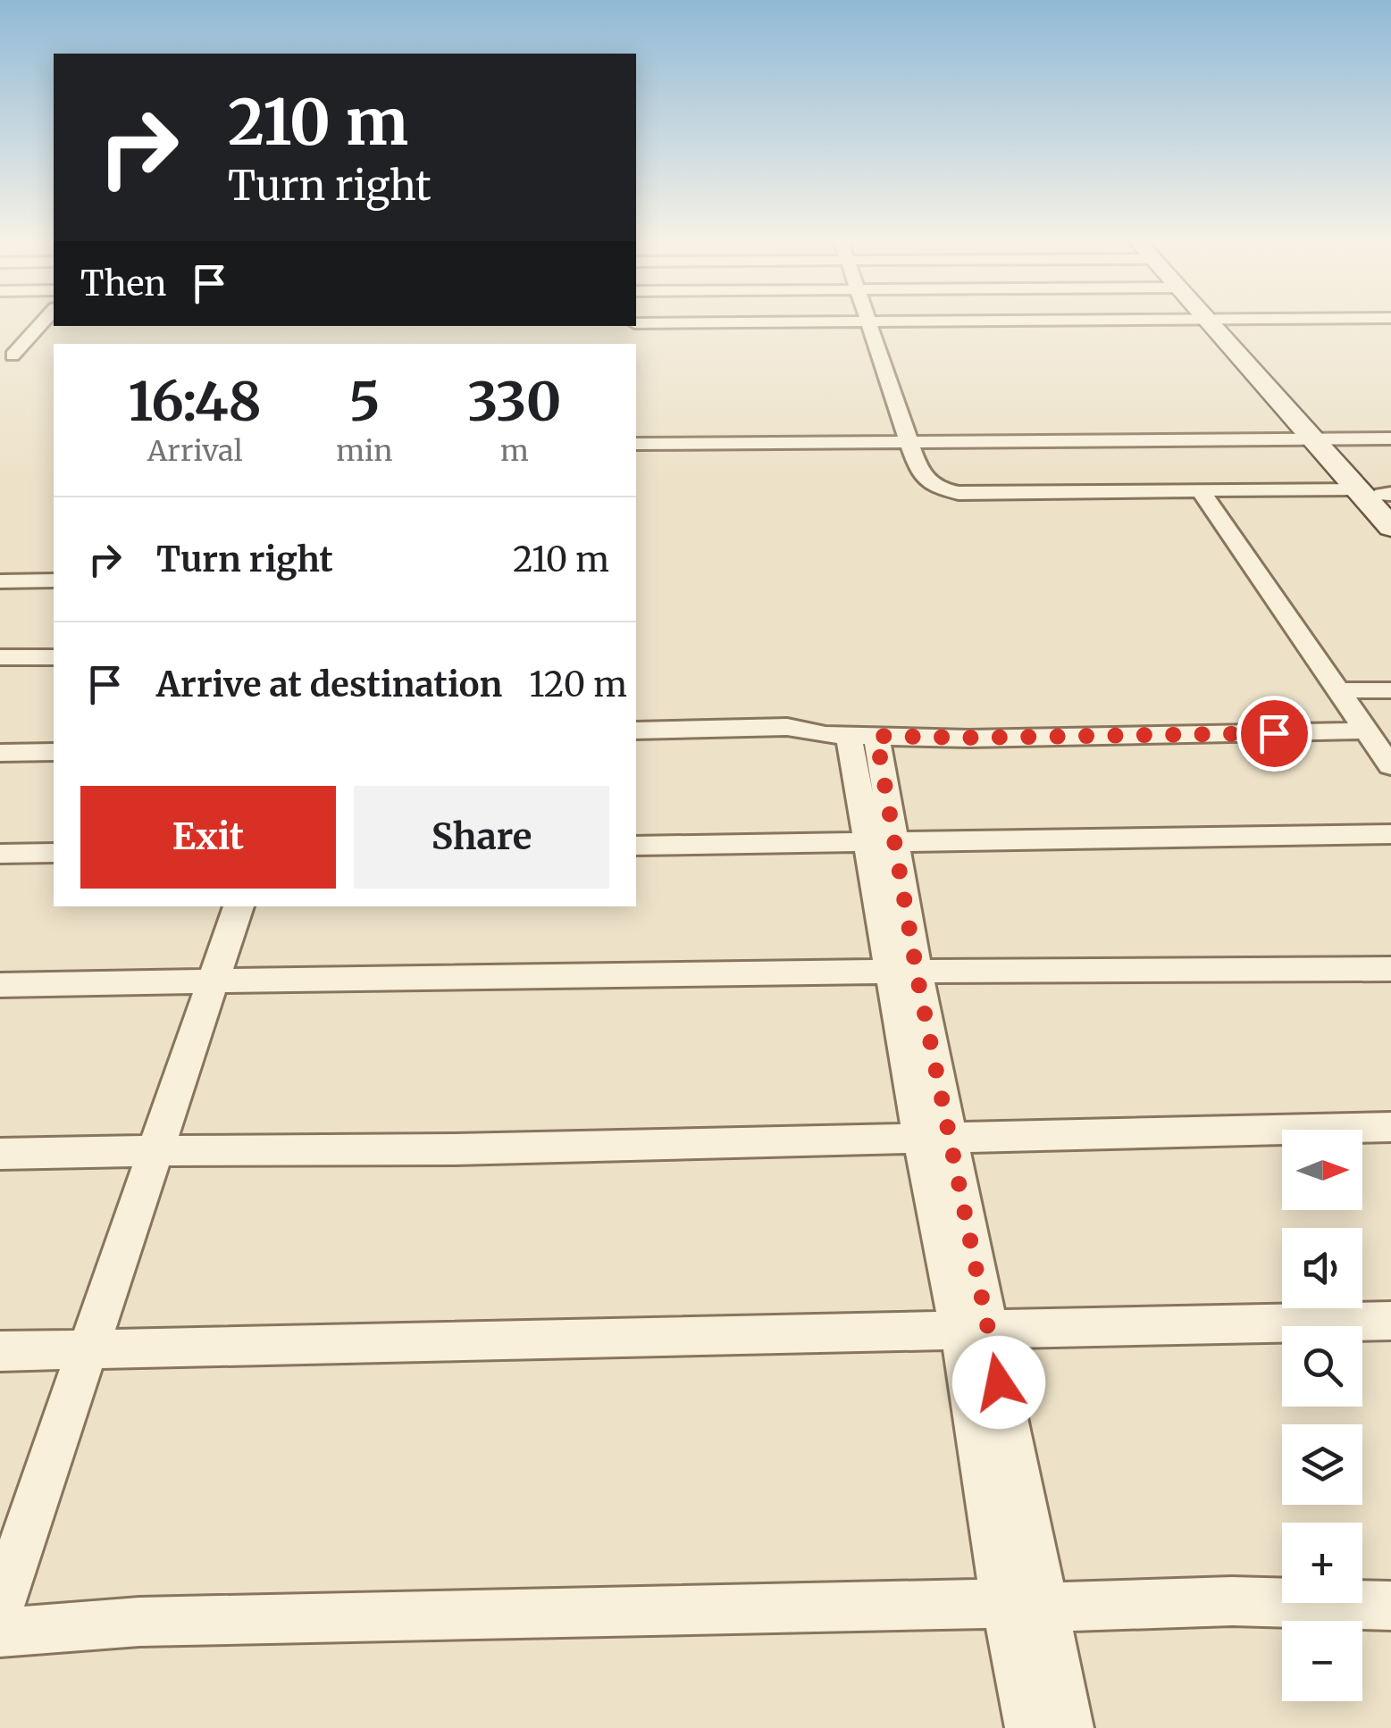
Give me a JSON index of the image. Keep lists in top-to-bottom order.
{
  "north": "right",
  "page": {
    "turn": ["210 m", "Turn right"],
    "then": "Then",
    "eta": [
      "16:48",
      "Arrival",
      "5",
      "min",
      "330",
      "m"
    ],
    "list": [
      {
        "name": "Turn right",
        "value": "210 m"
      },
      {
        "name": "Arrive at destination",
        "value": "120 m"
      }
    ],
    "buttons": ["Exit", "Share"],
    "map_buttons": ["+", "−"]
  }
}
